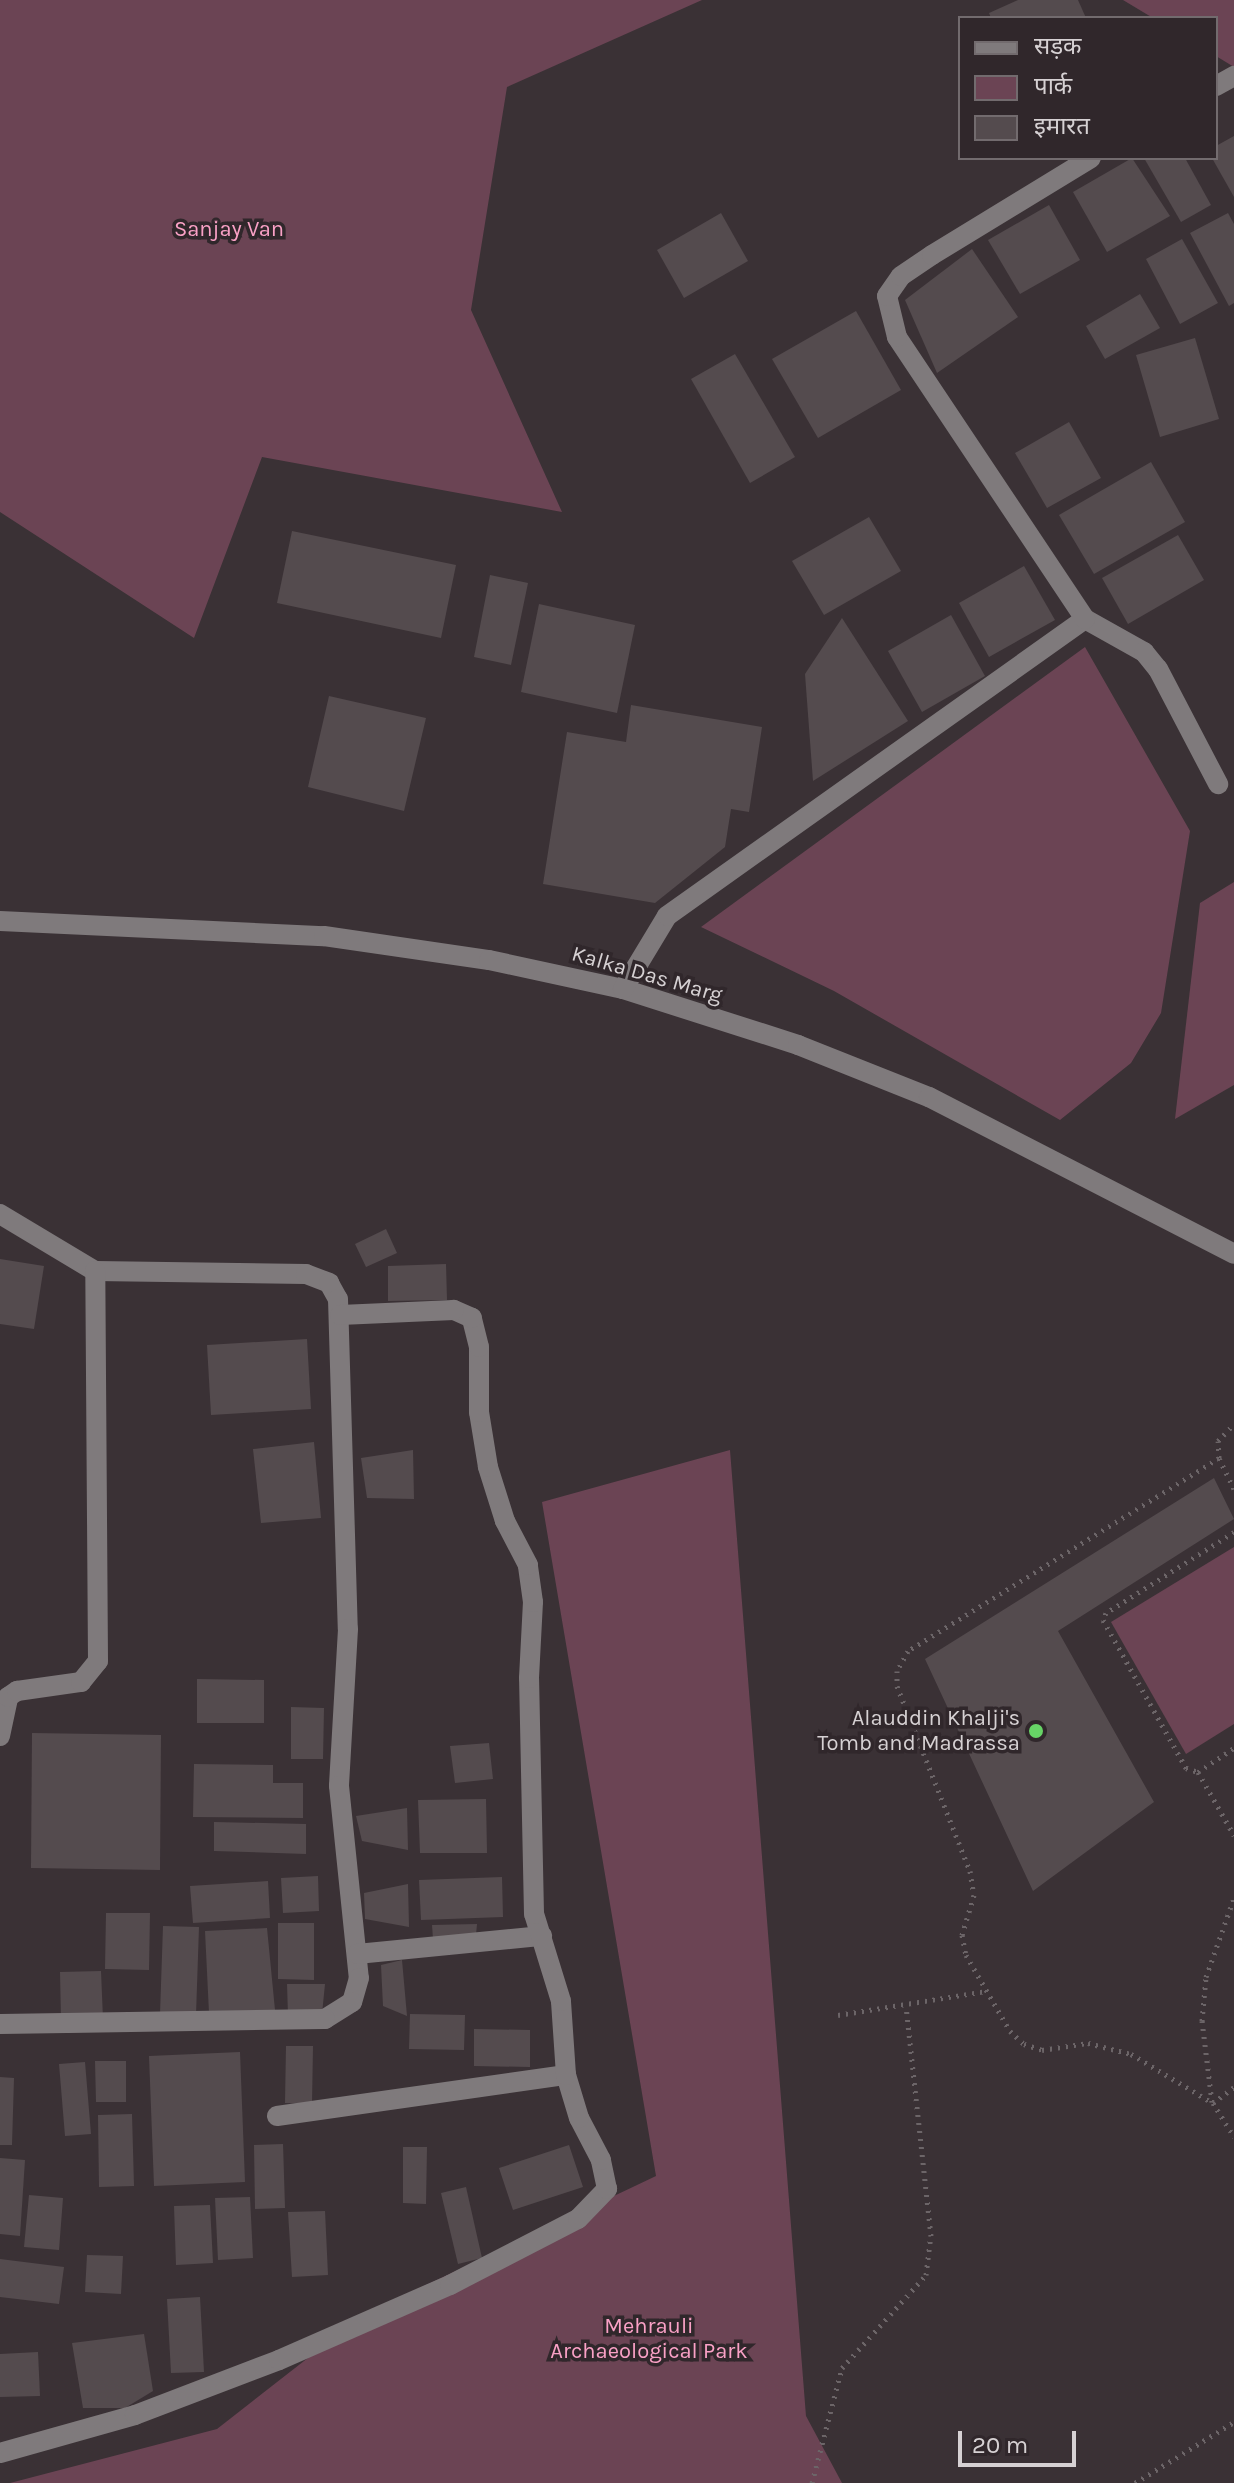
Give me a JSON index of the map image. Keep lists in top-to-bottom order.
{
  "streets": {
    "street": ["Kalka Das Marg"]
  },
  "parks": ["Sanjay Van", "Mehrauli Archaeological Park"],
  "places": ["Alauddin Khalji's Tomb and Madrassa"],
  "legend": ["सड़क", "पार्क", "इमारत"],
  "scale_bar": "20 m"
}
